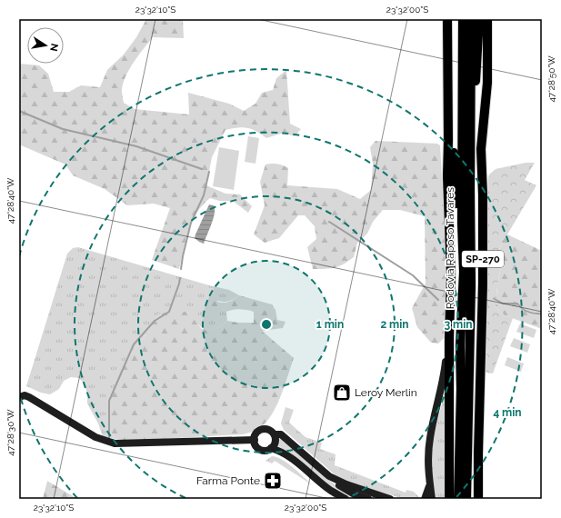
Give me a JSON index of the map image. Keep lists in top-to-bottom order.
{
  "streets": {
    "highway": ["Rodovia Raposo Tavares", "SP-270"]
  },
  "places": {
    "shop": ["Leroy Merlin"],
    "pharmacy": ["Farma Ponte"]
  },
  "north": "right",
  "coordinates": [
    "23°32'10\"S",
    "23°32'00\"S",
    "47°28'50\"W",
    "47°28'40\"W",
    "47°28'30\"W"
  ],
  "rings": [
    "1 min",
    "2 min",
    "3 min",
    "4 min"
  ]
}
